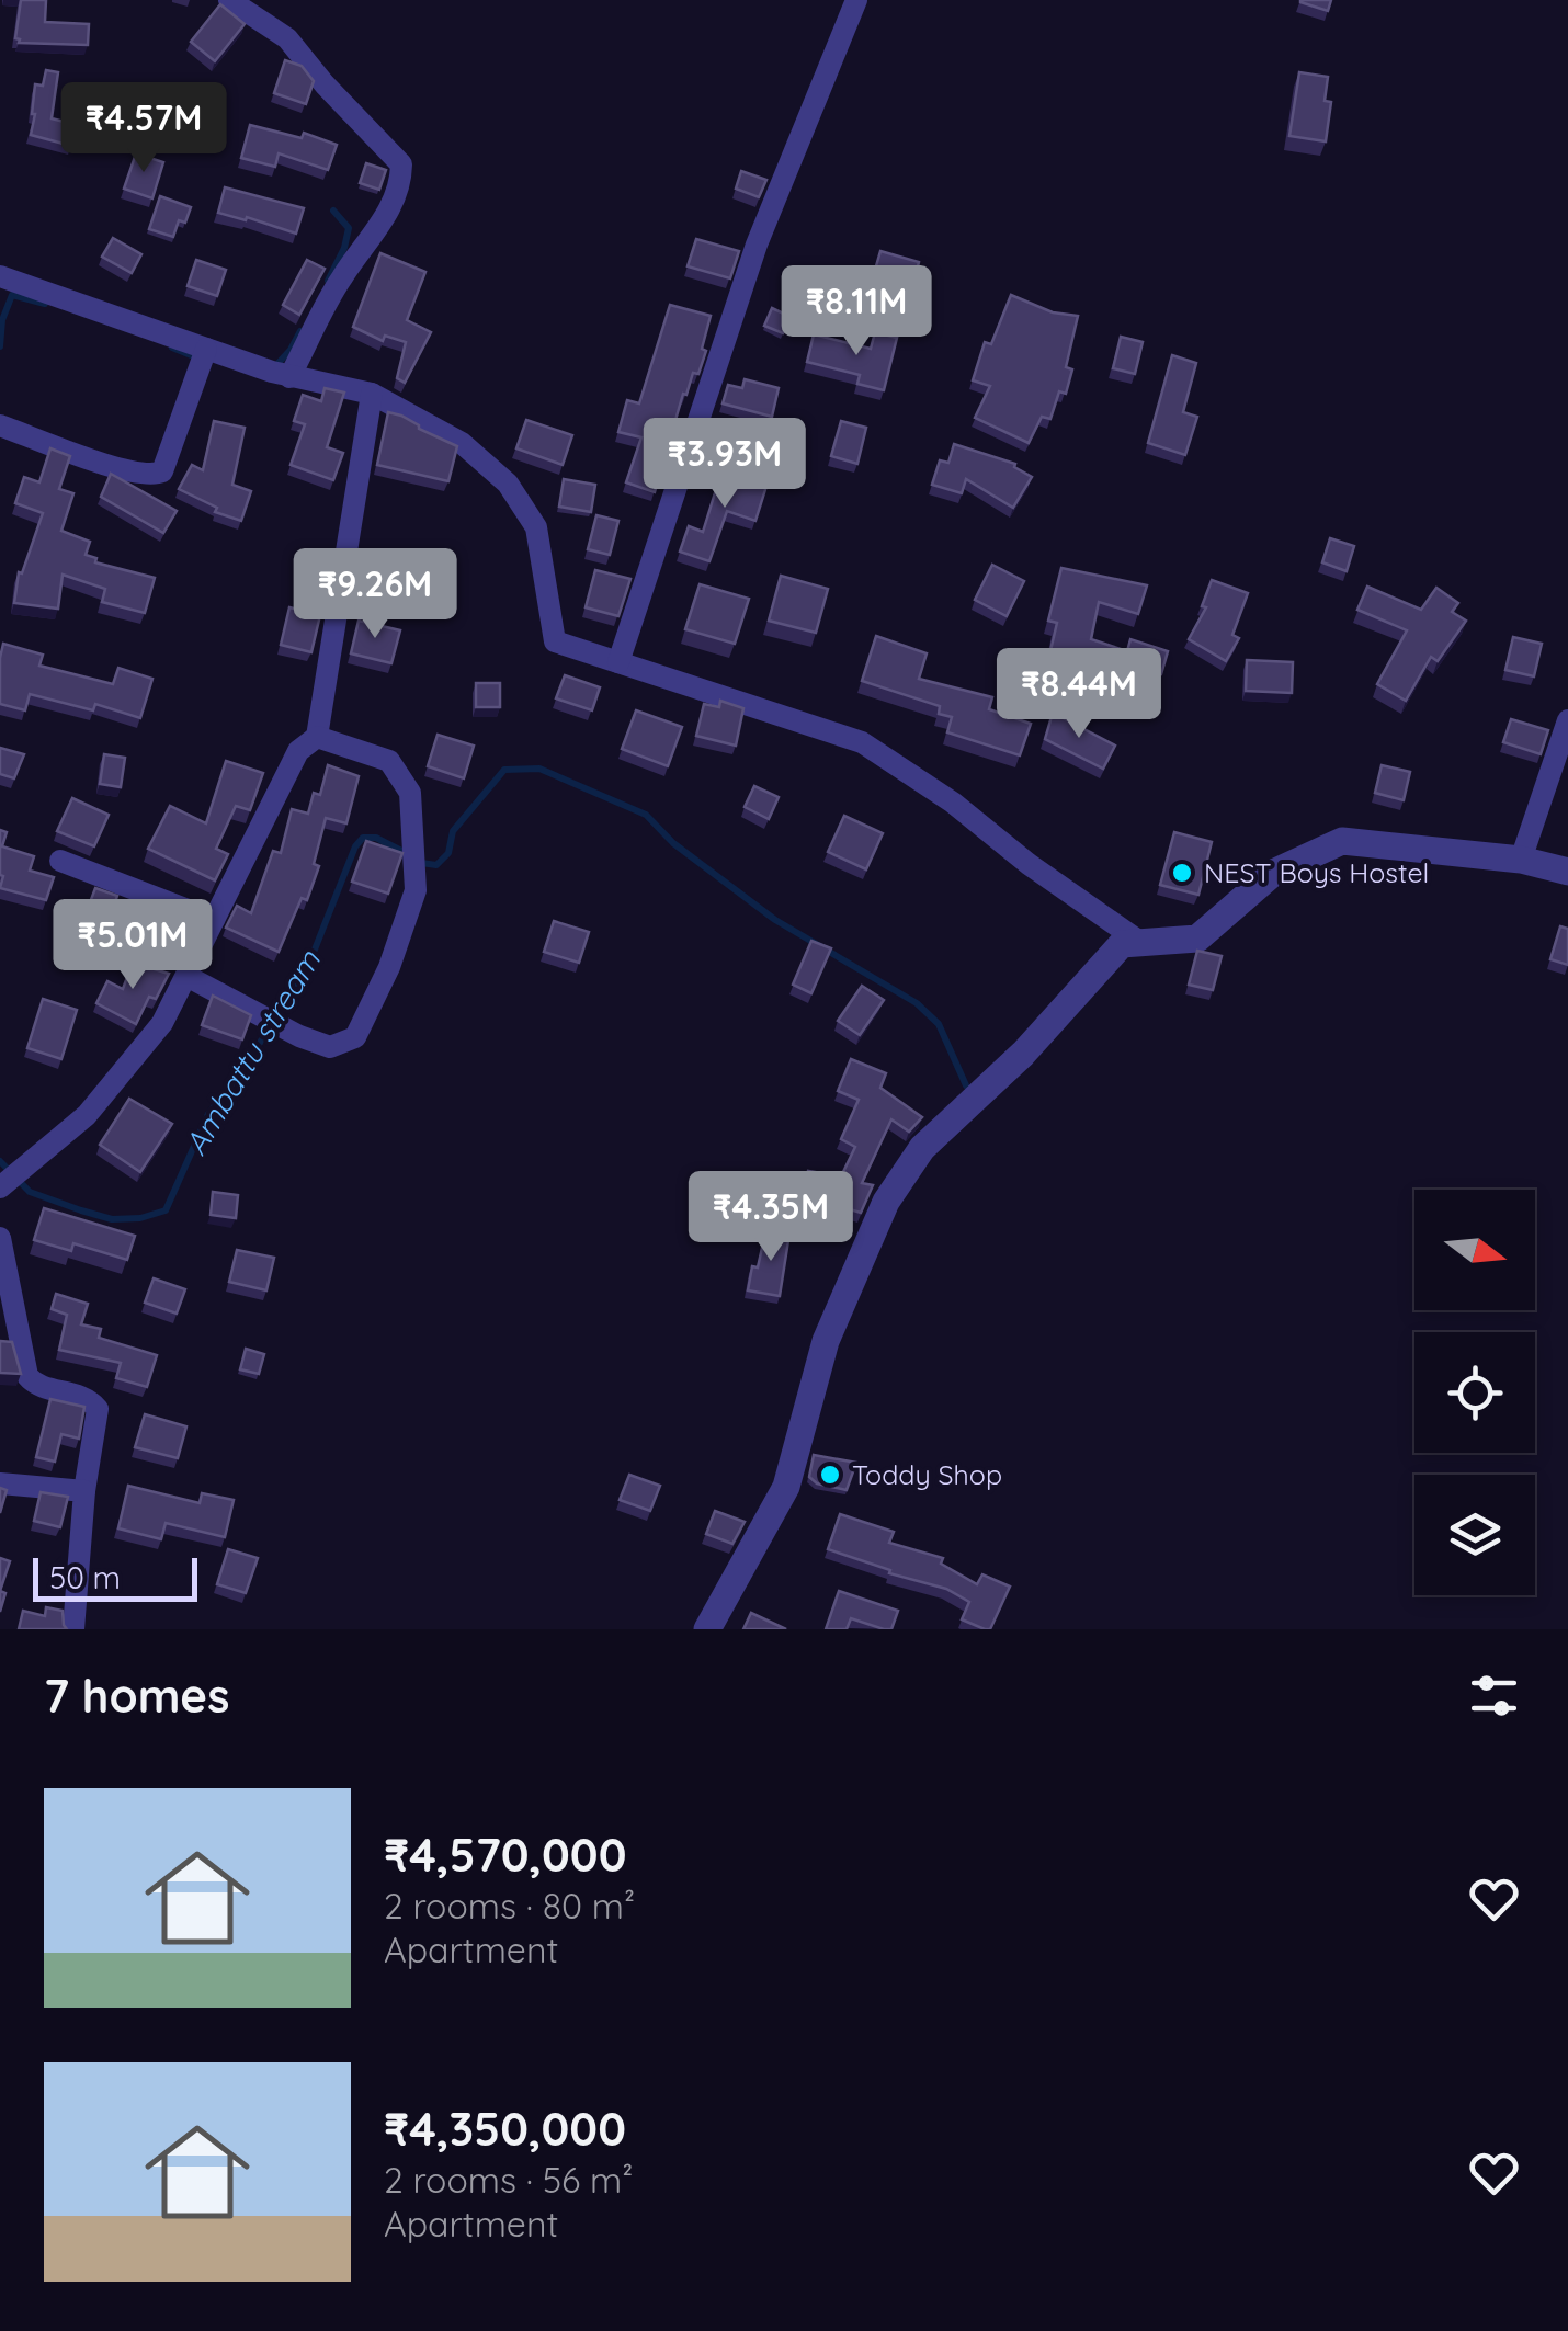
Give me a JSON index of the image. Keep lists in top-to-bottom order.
{
  "water": ["Ambattu stream"],
  "places": ["NEST Boys Hostel", "Toddy Shop"],
  "scale_bar": "50 m",
  "north": "right",
  "page": {
    "price": [
      "₹4.57M",
      "₹8.11M",
      "₹3.93M",
      "₹9.26M",
      "₹8.44M",
      "₹5.01M",
      "₹4.35M"
    ],
    "scale": "50 m",
    "heading": "7 homes",
    "list": [
      {
        "name": "₹4,570,000",
        "note": "2 rooms · 80 m² · Apartment"
      },
      {
        "name": "₹4,350,000",
        "note": "2 rooms · 56 m² · Apartment"
      }
    ]
  }
}
